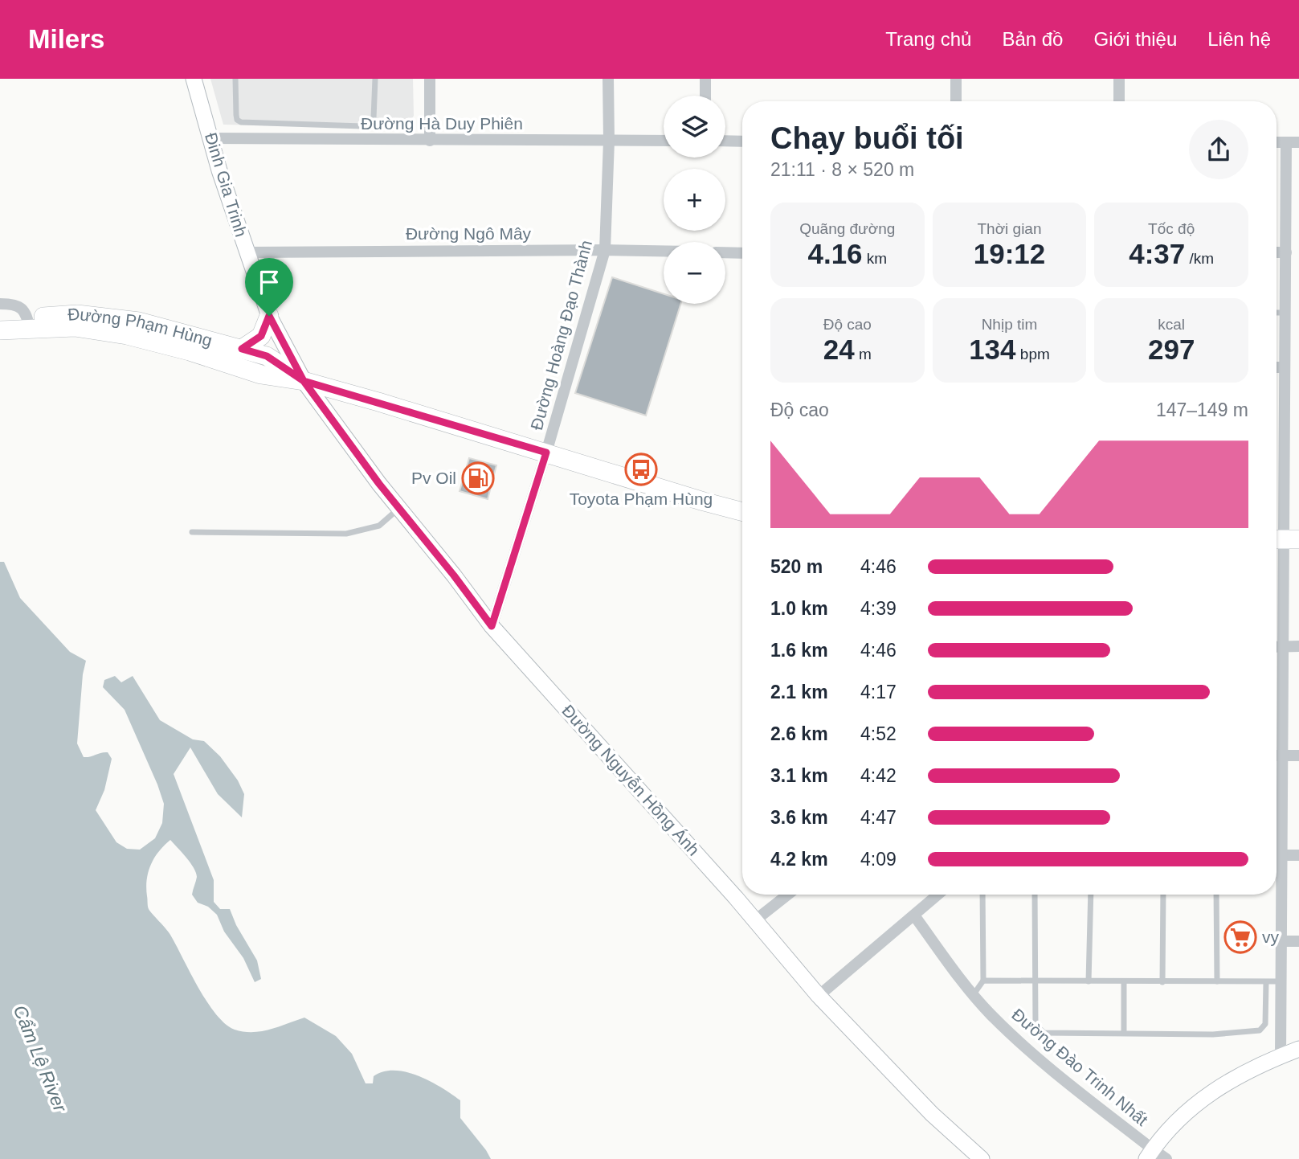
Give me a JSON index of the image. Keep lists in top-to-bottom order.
{
  "streets": {
    "main road": ["Đường Phạm Hùng"],
    "street": [
      "Đường Hà Duy Phiên",
      "Đinh Gia Trinh",
      "Đường Ngô Mây",
      "Đường Hoàng Đạo Thành",
      "Đường Nguyễn Hồng Ánh",
      "Đường Đào Trinh Nhất"
    ]
  },
  "crossings": [
    ["Đường Hà Duy Phiên", "Đinh Gia Trinh"],
    ["Đường Hà Duy Phiên", "Đường Hoàng Đạo Thành"],
    ["Đinh Gia Trinh", "Đường Ngô Mây"],
    ["Đinh Gia Trinh", "Đường Phạm Hùng"],
    ["Đinh Gia Trinh", "Đường Nguyễn Hồng Ánh"],
    ["Đường Ngô Mây", "Đường Hoàng Đạo Thành"],
    ["Đường Phạm Hùng", "Đường Hoàng Đạo Thành"],
    ["Đường Phạm Hùng", "Đường Nguyễn Hồng Ánh"],
    ["Đường Hoàng Đạo Thành", "Đường Nguyễn Hồng Ánh"]
  ],
  "water": ["Cẩm Lệ River"],
  "places": {
    "bus stop": ["Toyota Phạm Hùng"],
    "fuel station": ["Pv Oil"],
    "supermarket": ["vy"]
  },
  "page": {
    "header": "Milers",
    "nav": [
      "Trang chủ",
      "Bản đồ",
      "Giới thiệu",
      "Liên hệ"
    ],
    "map_buttons": ["+", "−"],
    "heading": ["Chạy buổi tối", "21:11 · 8 × 520 m"],
    "stats": [
      ["Quãng đường", "4.16 km"],
      ["Thời gian", "19:12"],
      ["Tốc độ", "4:37 /km"],
      ["Độ cao", "24 m"],
      ["Nhịp tim", "134 bpm"],
      ["kcal", "297"]
    ],
    "chart": ["Độ cao", "147–149 m"],
    "list": [
      {
        "name": "520 m",
        "note": "4:46"
      },
      {
        "name": "1.0 km",
        "note": "4:39"
      },
      {
        "name": "1.6 km",
        "note": "4:46"
      },
      {
        "name": "2.1 km",
        "note": "4:17"
      },
      {
        "name": "2.6 km",
        "note": "4:52"
      },
      {
        "name": "3.1 km",
        "note": "4:42"
      },
      {
        "name": "3.6 km",
        "note": "4:47"
      },
      {
        "name": "4.2 km",
        "note": "4:09"
      }
    ]
  }
}
